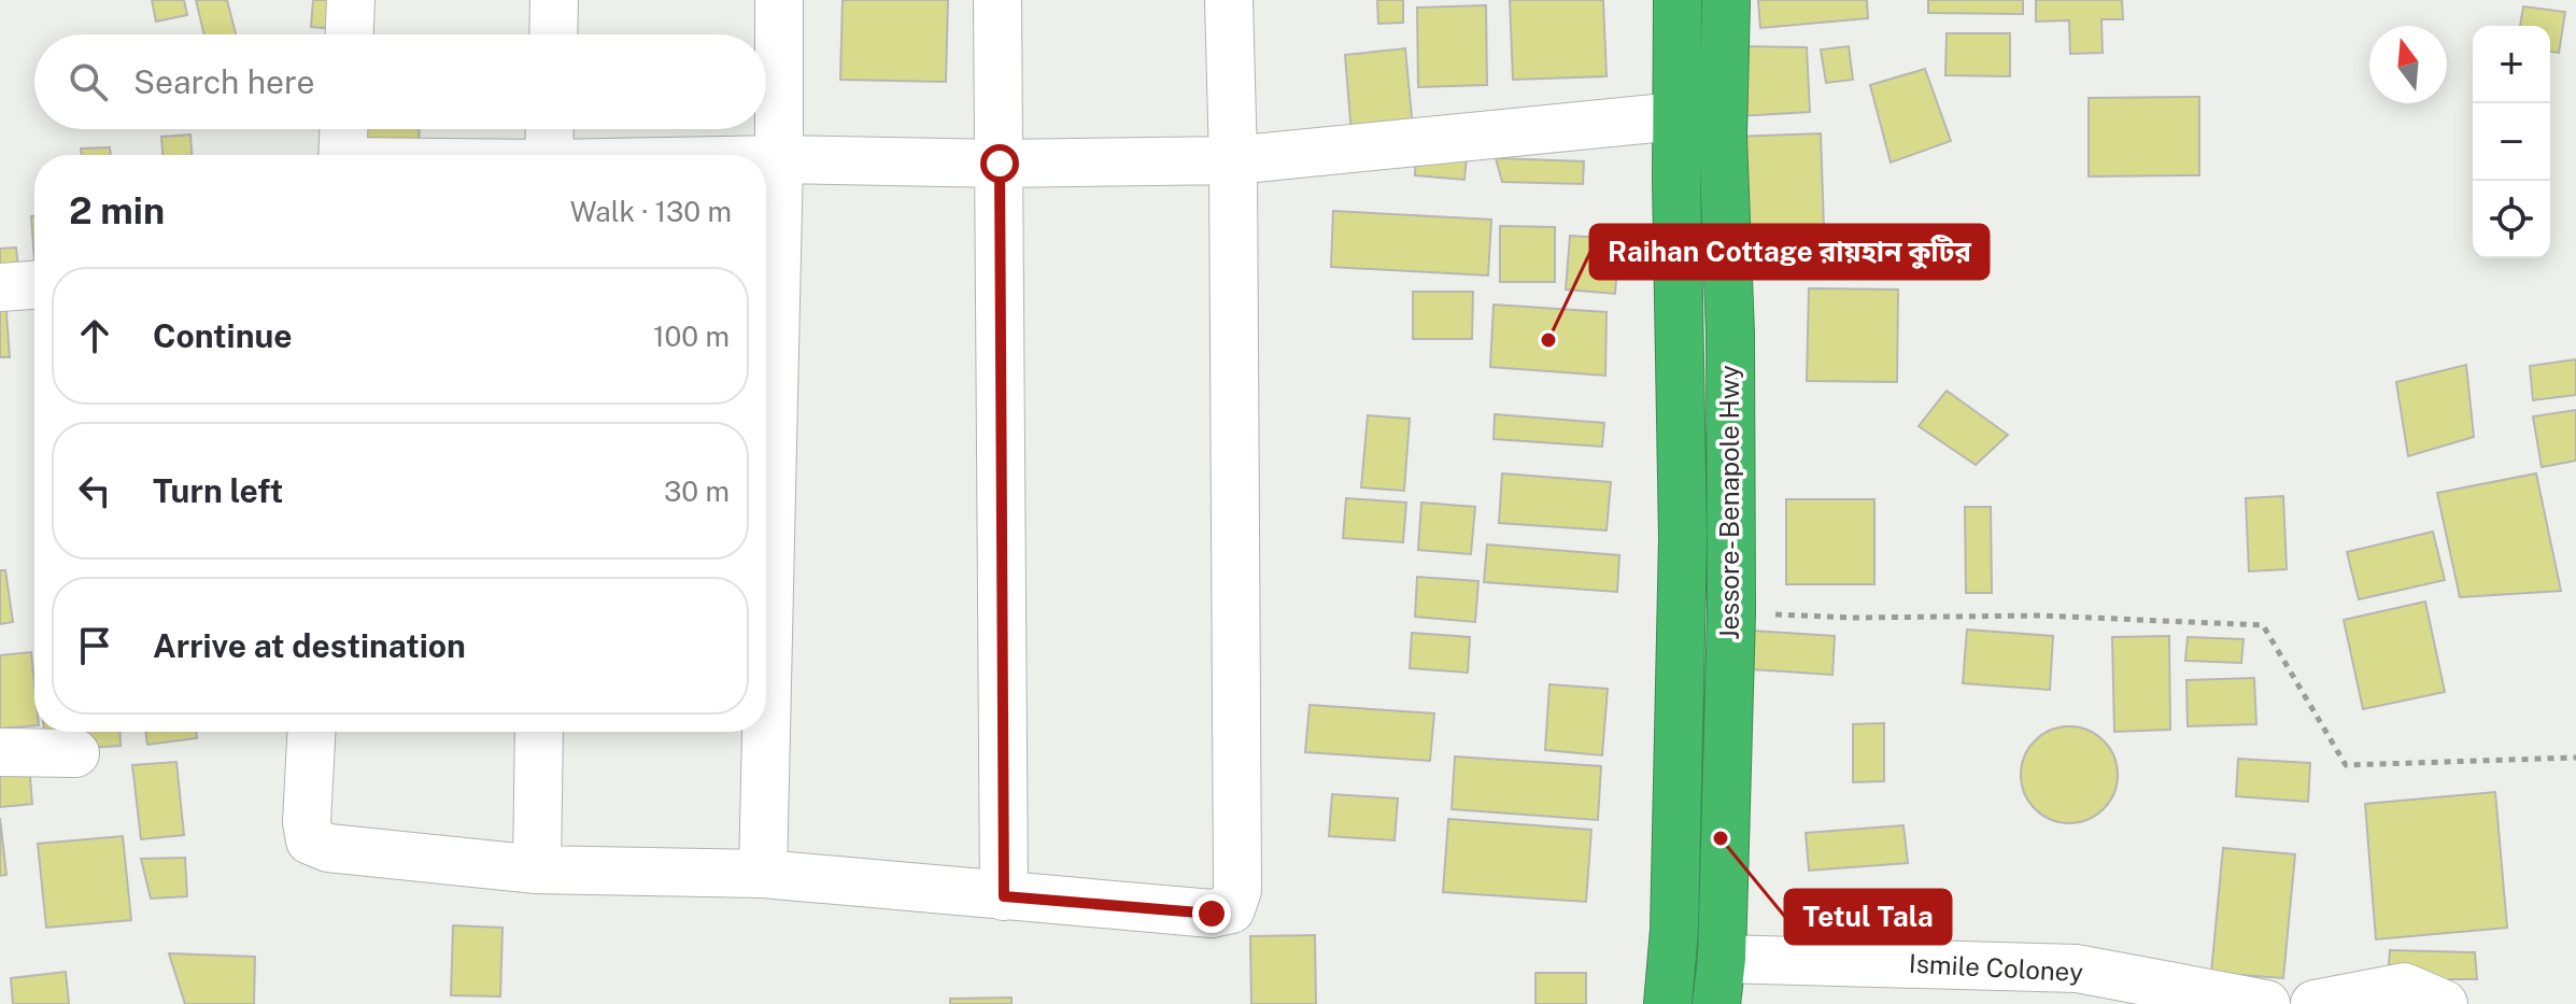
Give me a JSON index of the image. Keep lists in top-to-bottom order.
{
  "streets": {
    "highway": ["Jessore- Benapole Hwy"],
    "street": ["Ismile Coloney"]
  },
  "crossings": [
    ["Jessore- Benapole Hwy", "Ismile Coloney"]
  ],
  "places": ["Raihan Cottage রায়হান কুটির", "Tetul Tala"],
  "north": "top",
  "page": {
    "map_buttons": ["+", "−"],
    "search": "Search here",
    "heading": ["2 min", "Walk · 130 m"],
    "list": [
      ["Continue", "100 m"],
      ["Turn left", "30 m"],
      "Arrive at destination"
    ]
  }
}
